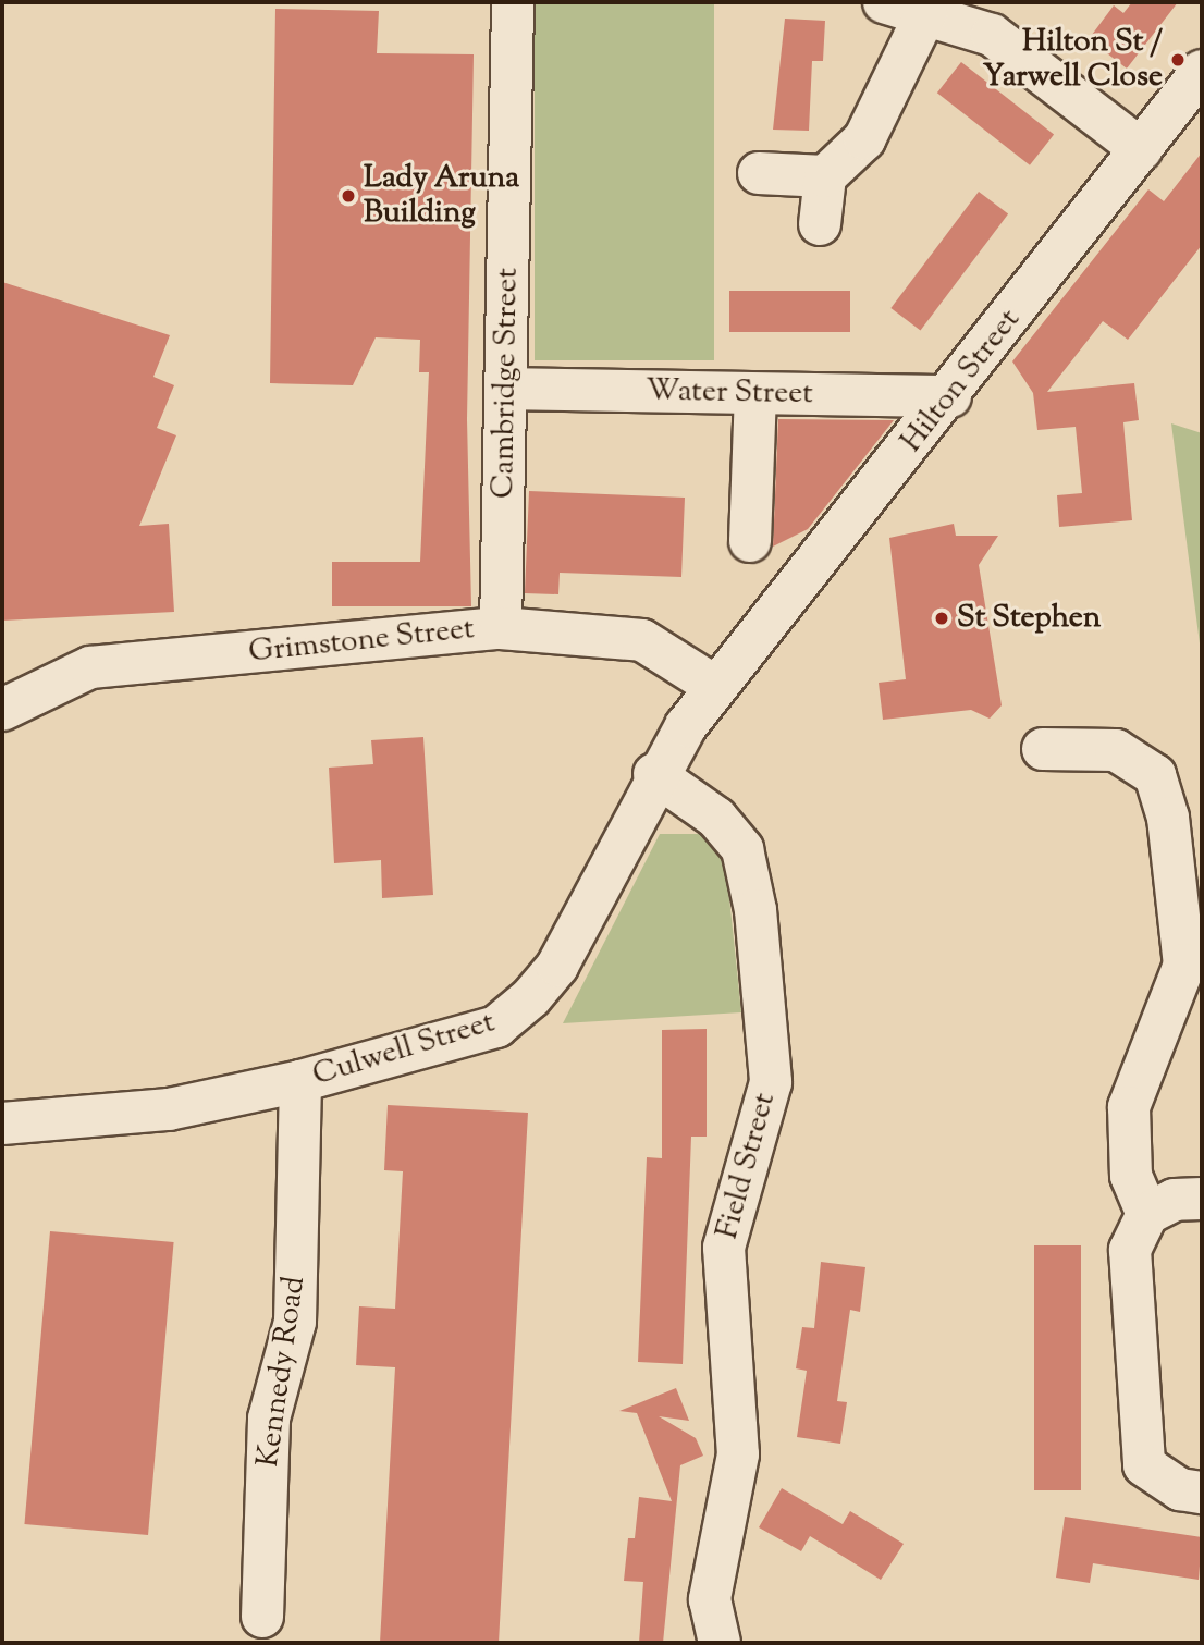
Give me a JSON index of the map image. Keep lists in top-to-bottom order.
{
  "streets": {
    "street": [
      "Hilton Street",
      "Cambridge Street",
      "Water Street",
      "Grimstone Street",
      "Culwell Street",
      "Field Street",
      "Kennedy Road"
    ]
  },
  "crossings": [
    ["Hilton Street", "Water Street"],
    ["Hilton Street", "Grimstone Street"],
    ["Hilton Street", "Culwell Street"],
    ["Cambridge Street", "Water Street"],
    ["Cambridge Street", "Grimstone Street"],
    ["Grimstone Street", "Culwell Street"],
    ["Culwell Street", "Field Street"],
    ["Culwell Street", "Kennedy Road"]
  ],
  "places": ["Hilton St / Yarwell Close", "Lady Aruna Building", "St Stephen"]
}
